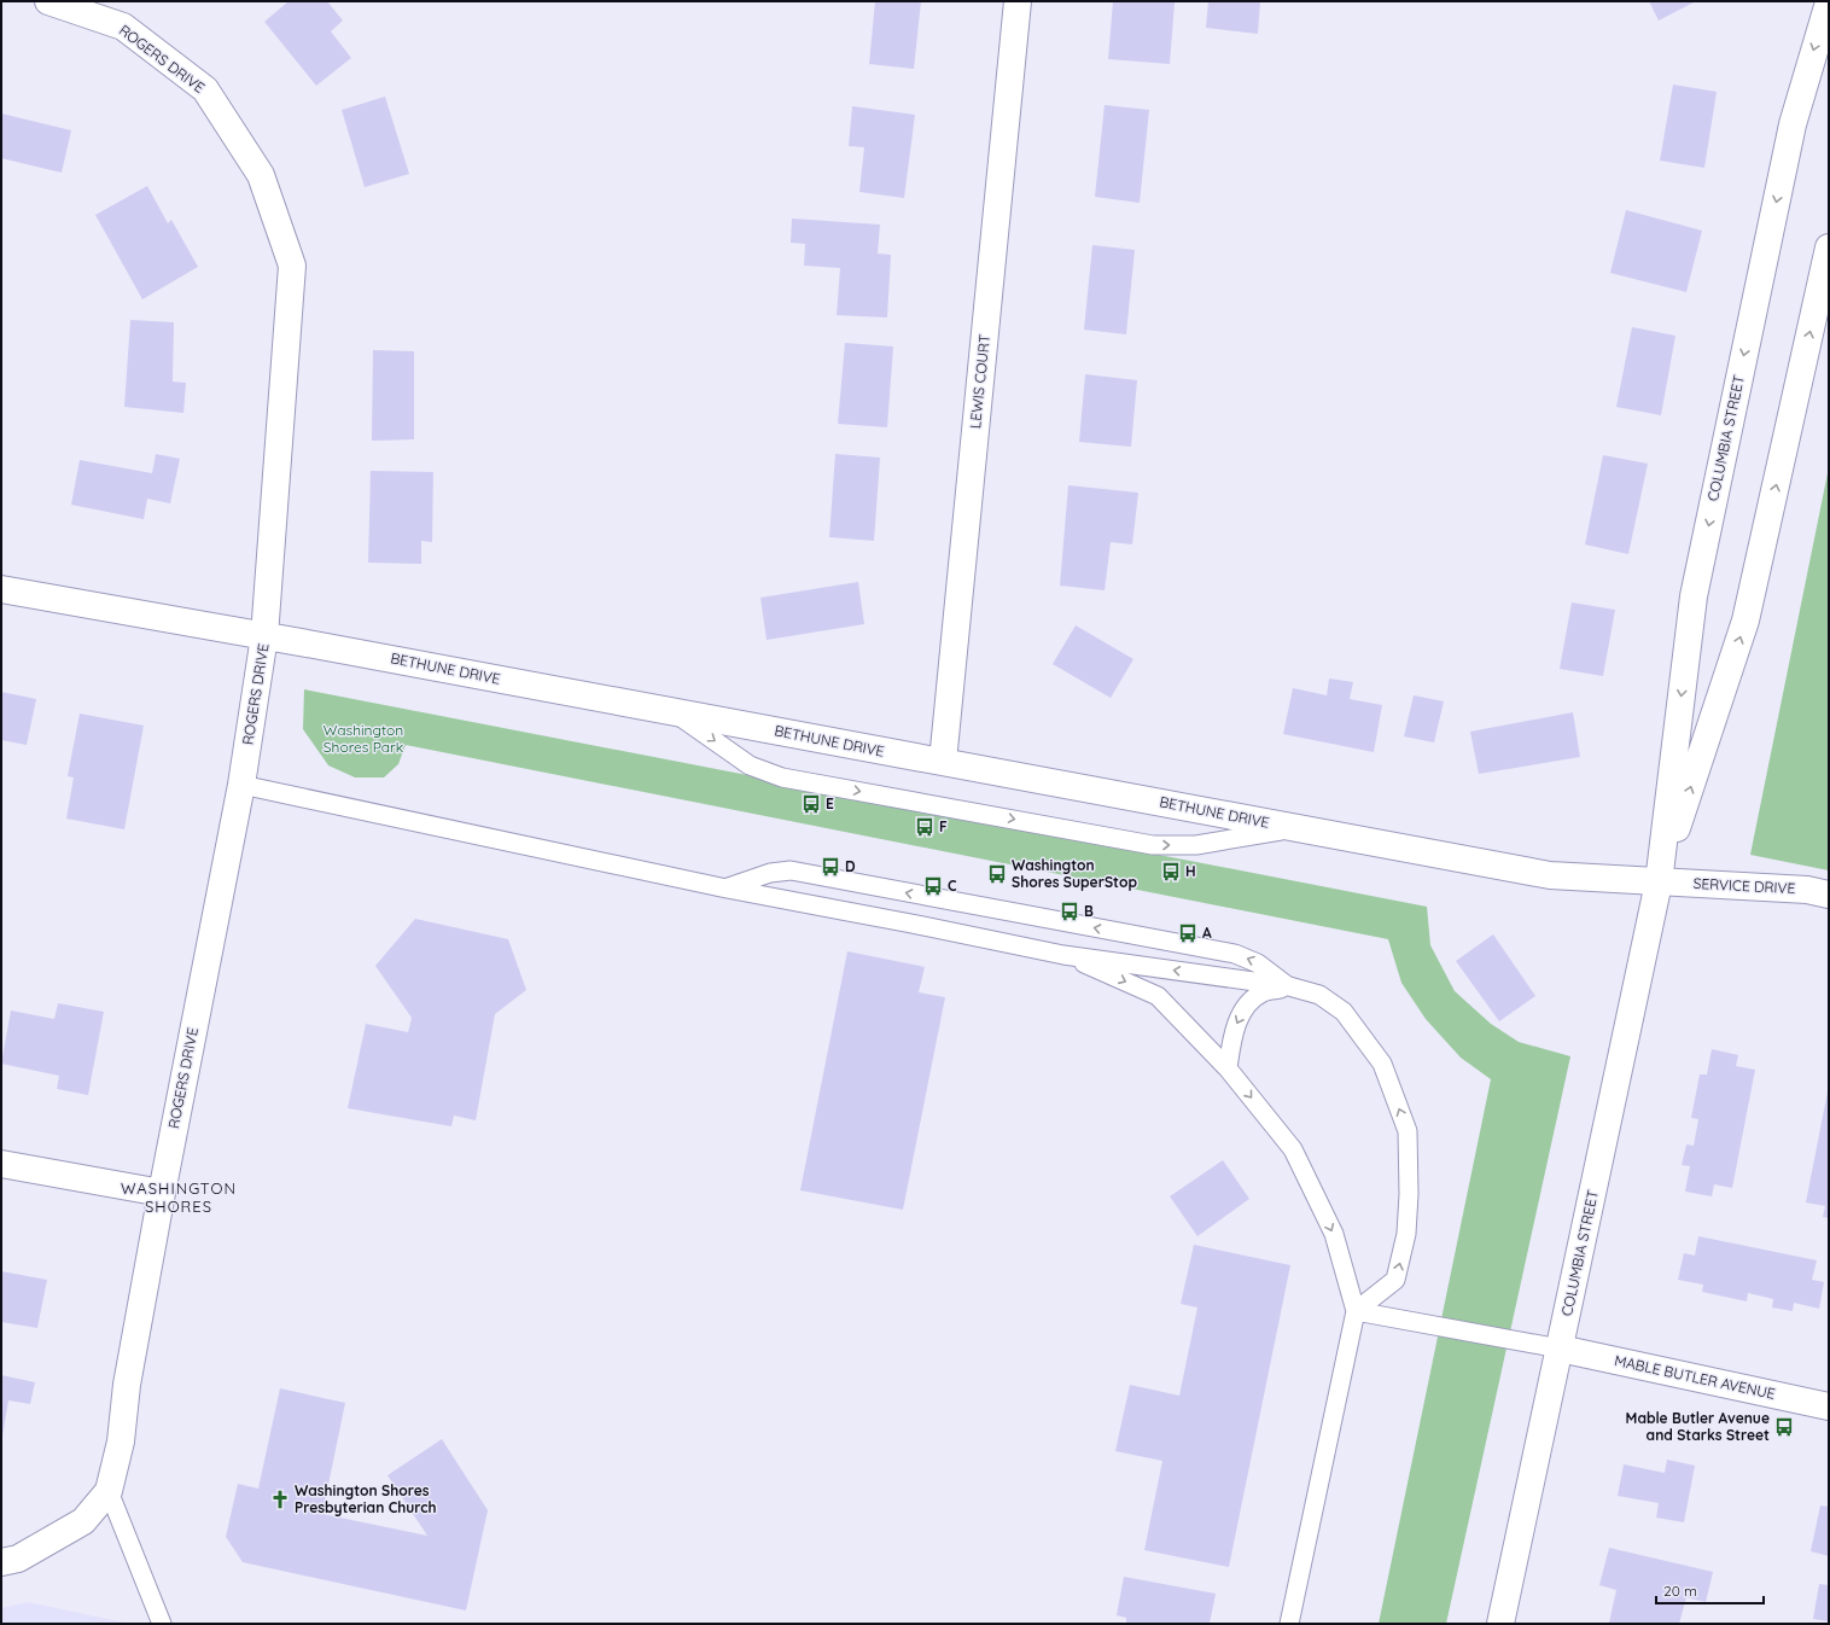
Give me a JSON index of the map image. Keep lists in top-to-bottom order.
{
  "streets": {
    "street": [
      "ROGERS DRIVE",
      "LEWIS COURT",
      "COLUMBIA STREET",
      "BETHUNE DRIVE",
      "SERVICE DRIVE",
      "MABLE BUTLER AVENUE"
    ]
  },
  "crossings": [
    ["ROGERS DRIVE", "BETHUNE DRIVE"],
    ["LEWIS COURT", "BETHUNE DRIVE"],
    ["COLUMBIA STREET", "BETHUNE DRIVE"],
    ["COLUMBIA STREET", "SERVICE DRIVE"],
    ["COLUMBIA STREET", "MABLE BUTLER AVENUE"],
    ["BETHUNE DRIVE", "SERVICE DRIVE"]
  ],
  "districts": ["WASHINGTON SHORES"],
  "parks": ["Washington Shores Park"],
  "places": {
    "bus stop": [
      "E",
      "F",
      "D",
      "H",
      "Washington Shores SuperStop",
      "C",
      "B",
      "A",
      "Mable Butler Avenue and Starks Street"
    ],
    "church": ["Washington Shores Presbyterian Church"]
  },
  "scale_bar": "20 m"
}
